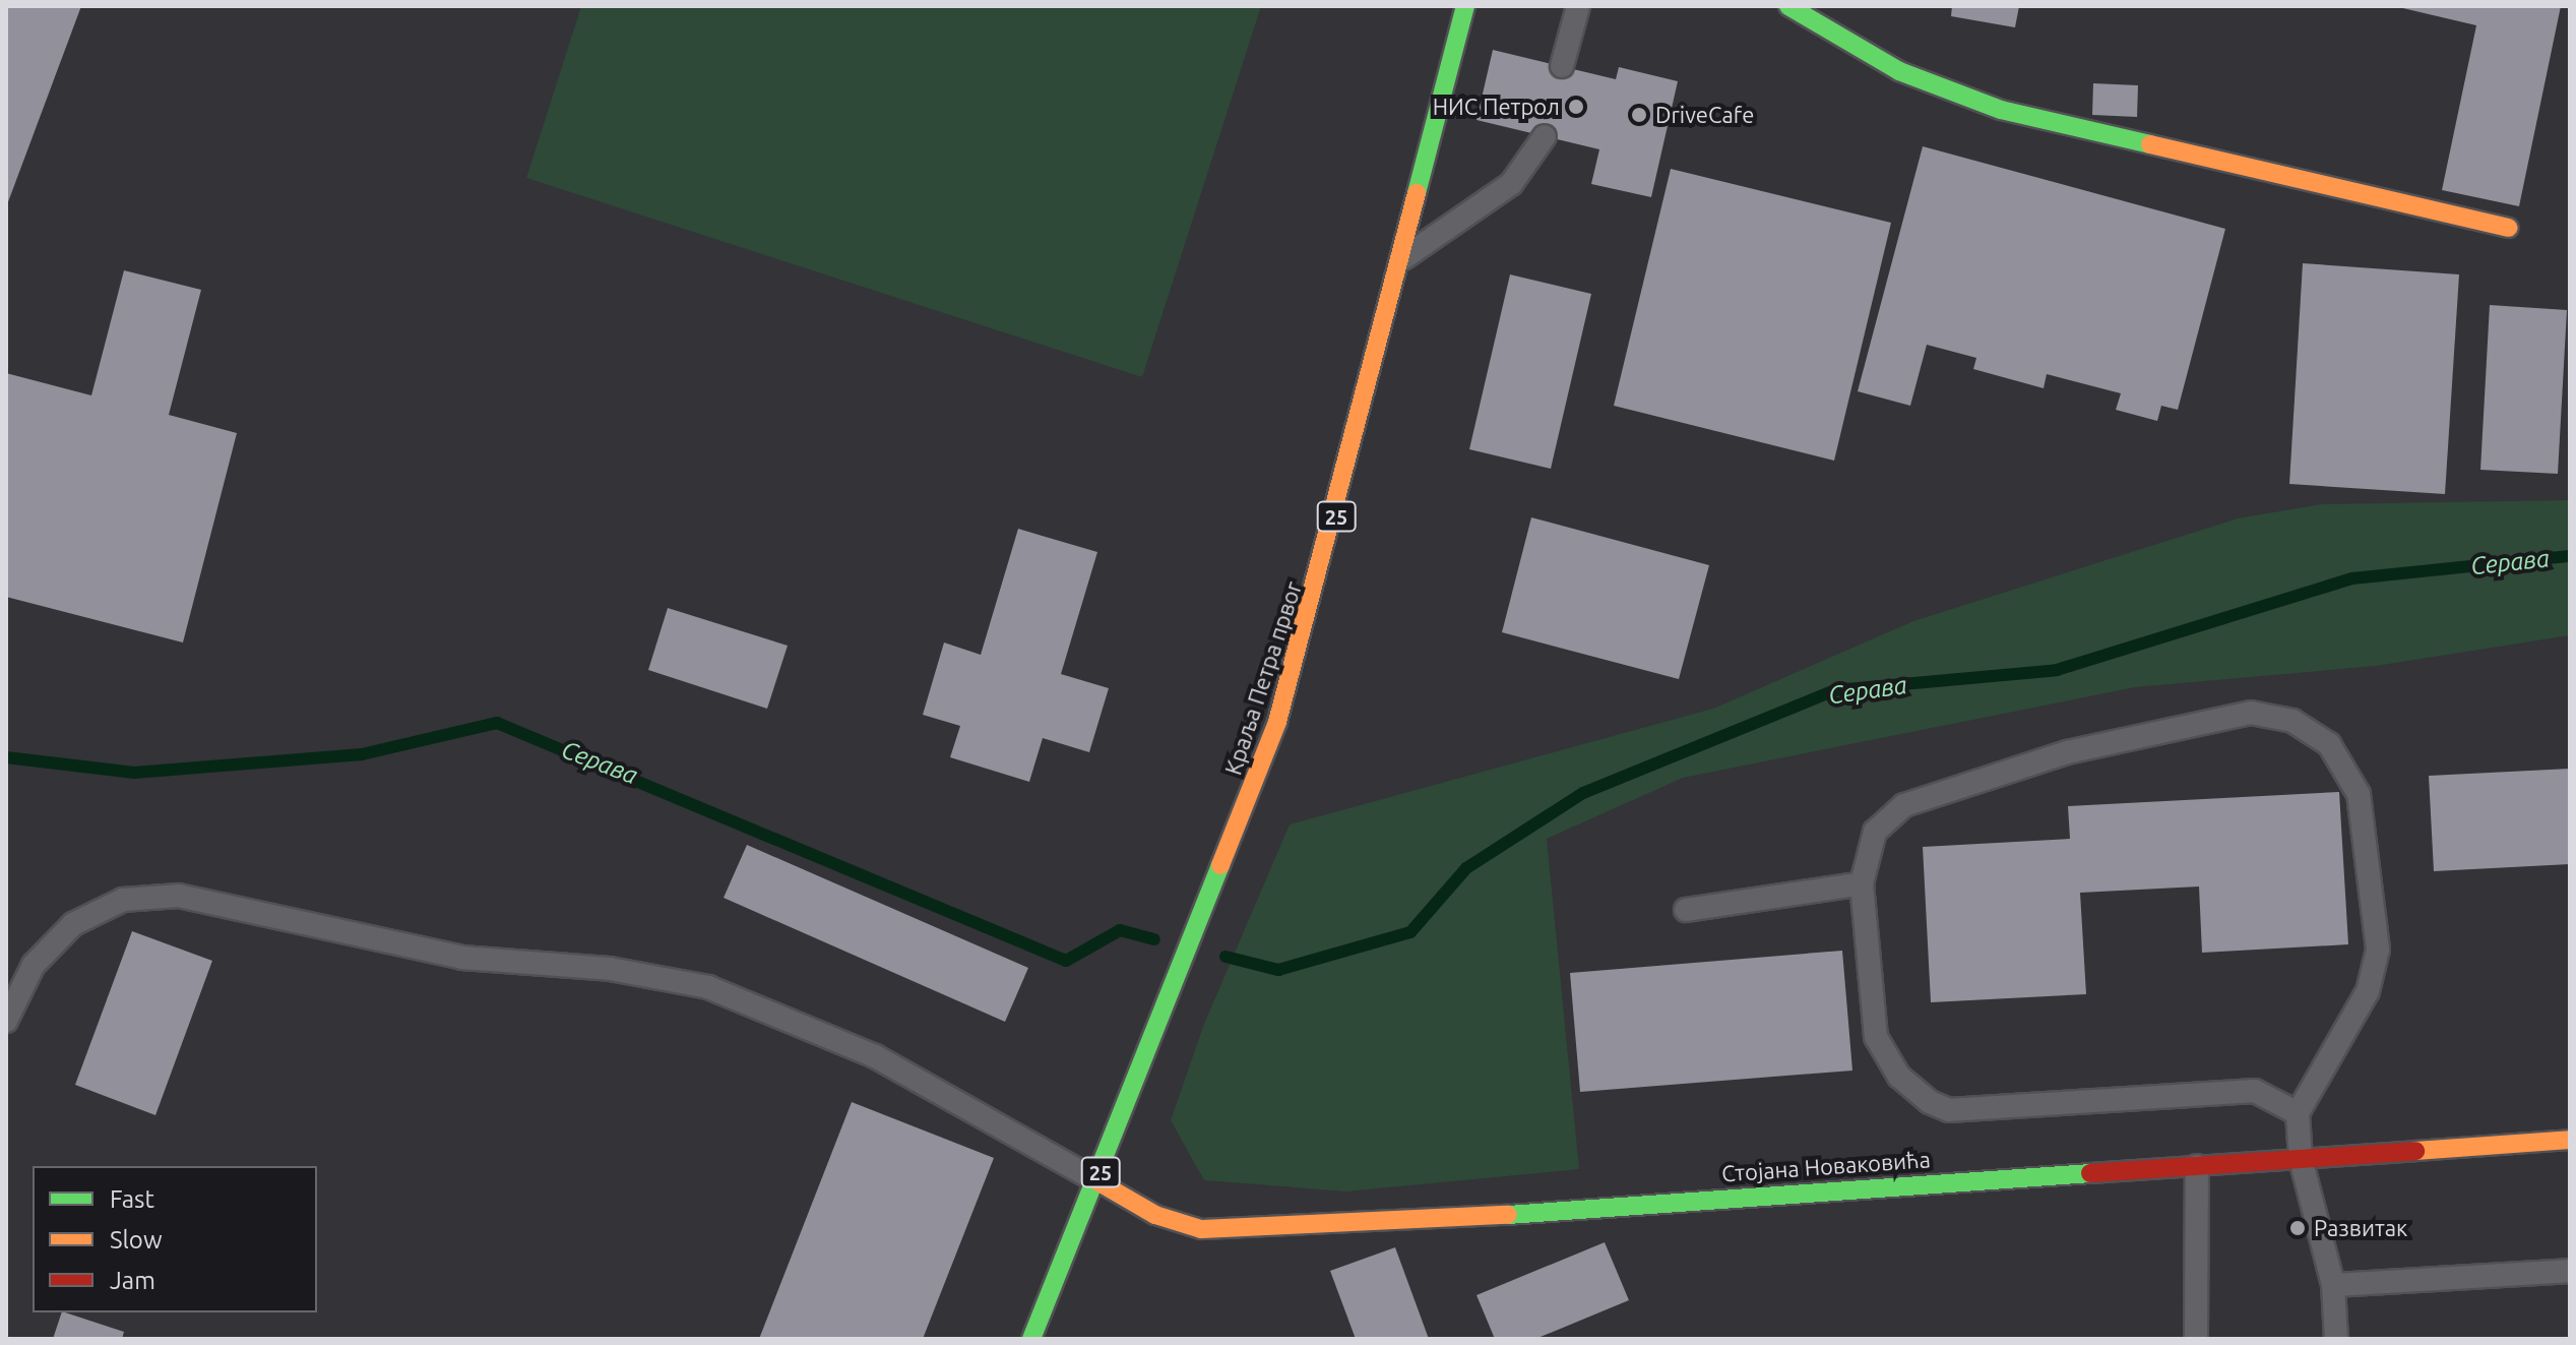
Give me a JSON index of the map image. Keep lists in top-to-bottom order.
{
  "streets": {
    "street": ["25", "Краља Петра првог", "Стојана Новаковића"]
  },
  "crossings": [
    ["Краља Петра првог", "Стојана Новаковића"]
  ],
  "water": ["Серава"],
  "places": ["НИС Петрол", "DriveCafe", "Развитак"],
  "legend": ["Fast", "Slow", "Jam"]
}
